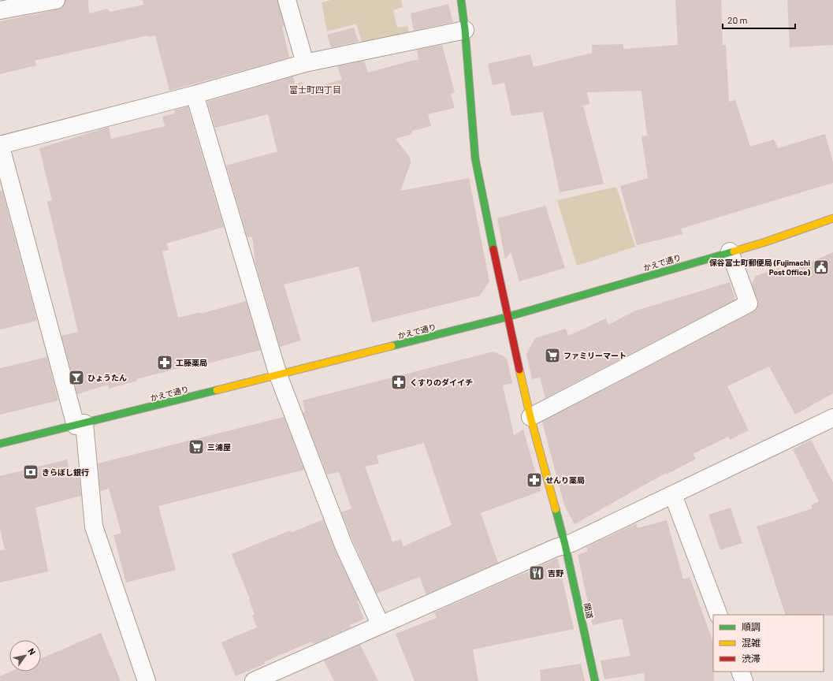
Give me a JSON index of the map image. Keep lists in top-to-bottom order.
{
  "streets": {
    "street": ["かえで通り", "関道"]
  },
  "crossings": [
    ["かえで通り", "関道"]
  ],
  "districts": ["富士町四丁目"],
  "places": {
    "public building": ["保谷富士町郵便局 (Fujimachi Post Office)"],
    "supermarket": ["ファミリーマート", "三浦屋"],
    "pharmacy": ["工藤薬局", "くすりのダイイチ", "せんり薬局"],
    "bar": ["ひょうたん"],
    "bank": ["きらぼし銀行"],
    "restaurant": ["吉野"]
  },
  "legend": ["順調", "混雑", "渋滞"],
  "scale_bar": "20 m",
  "north": "top right"
}
